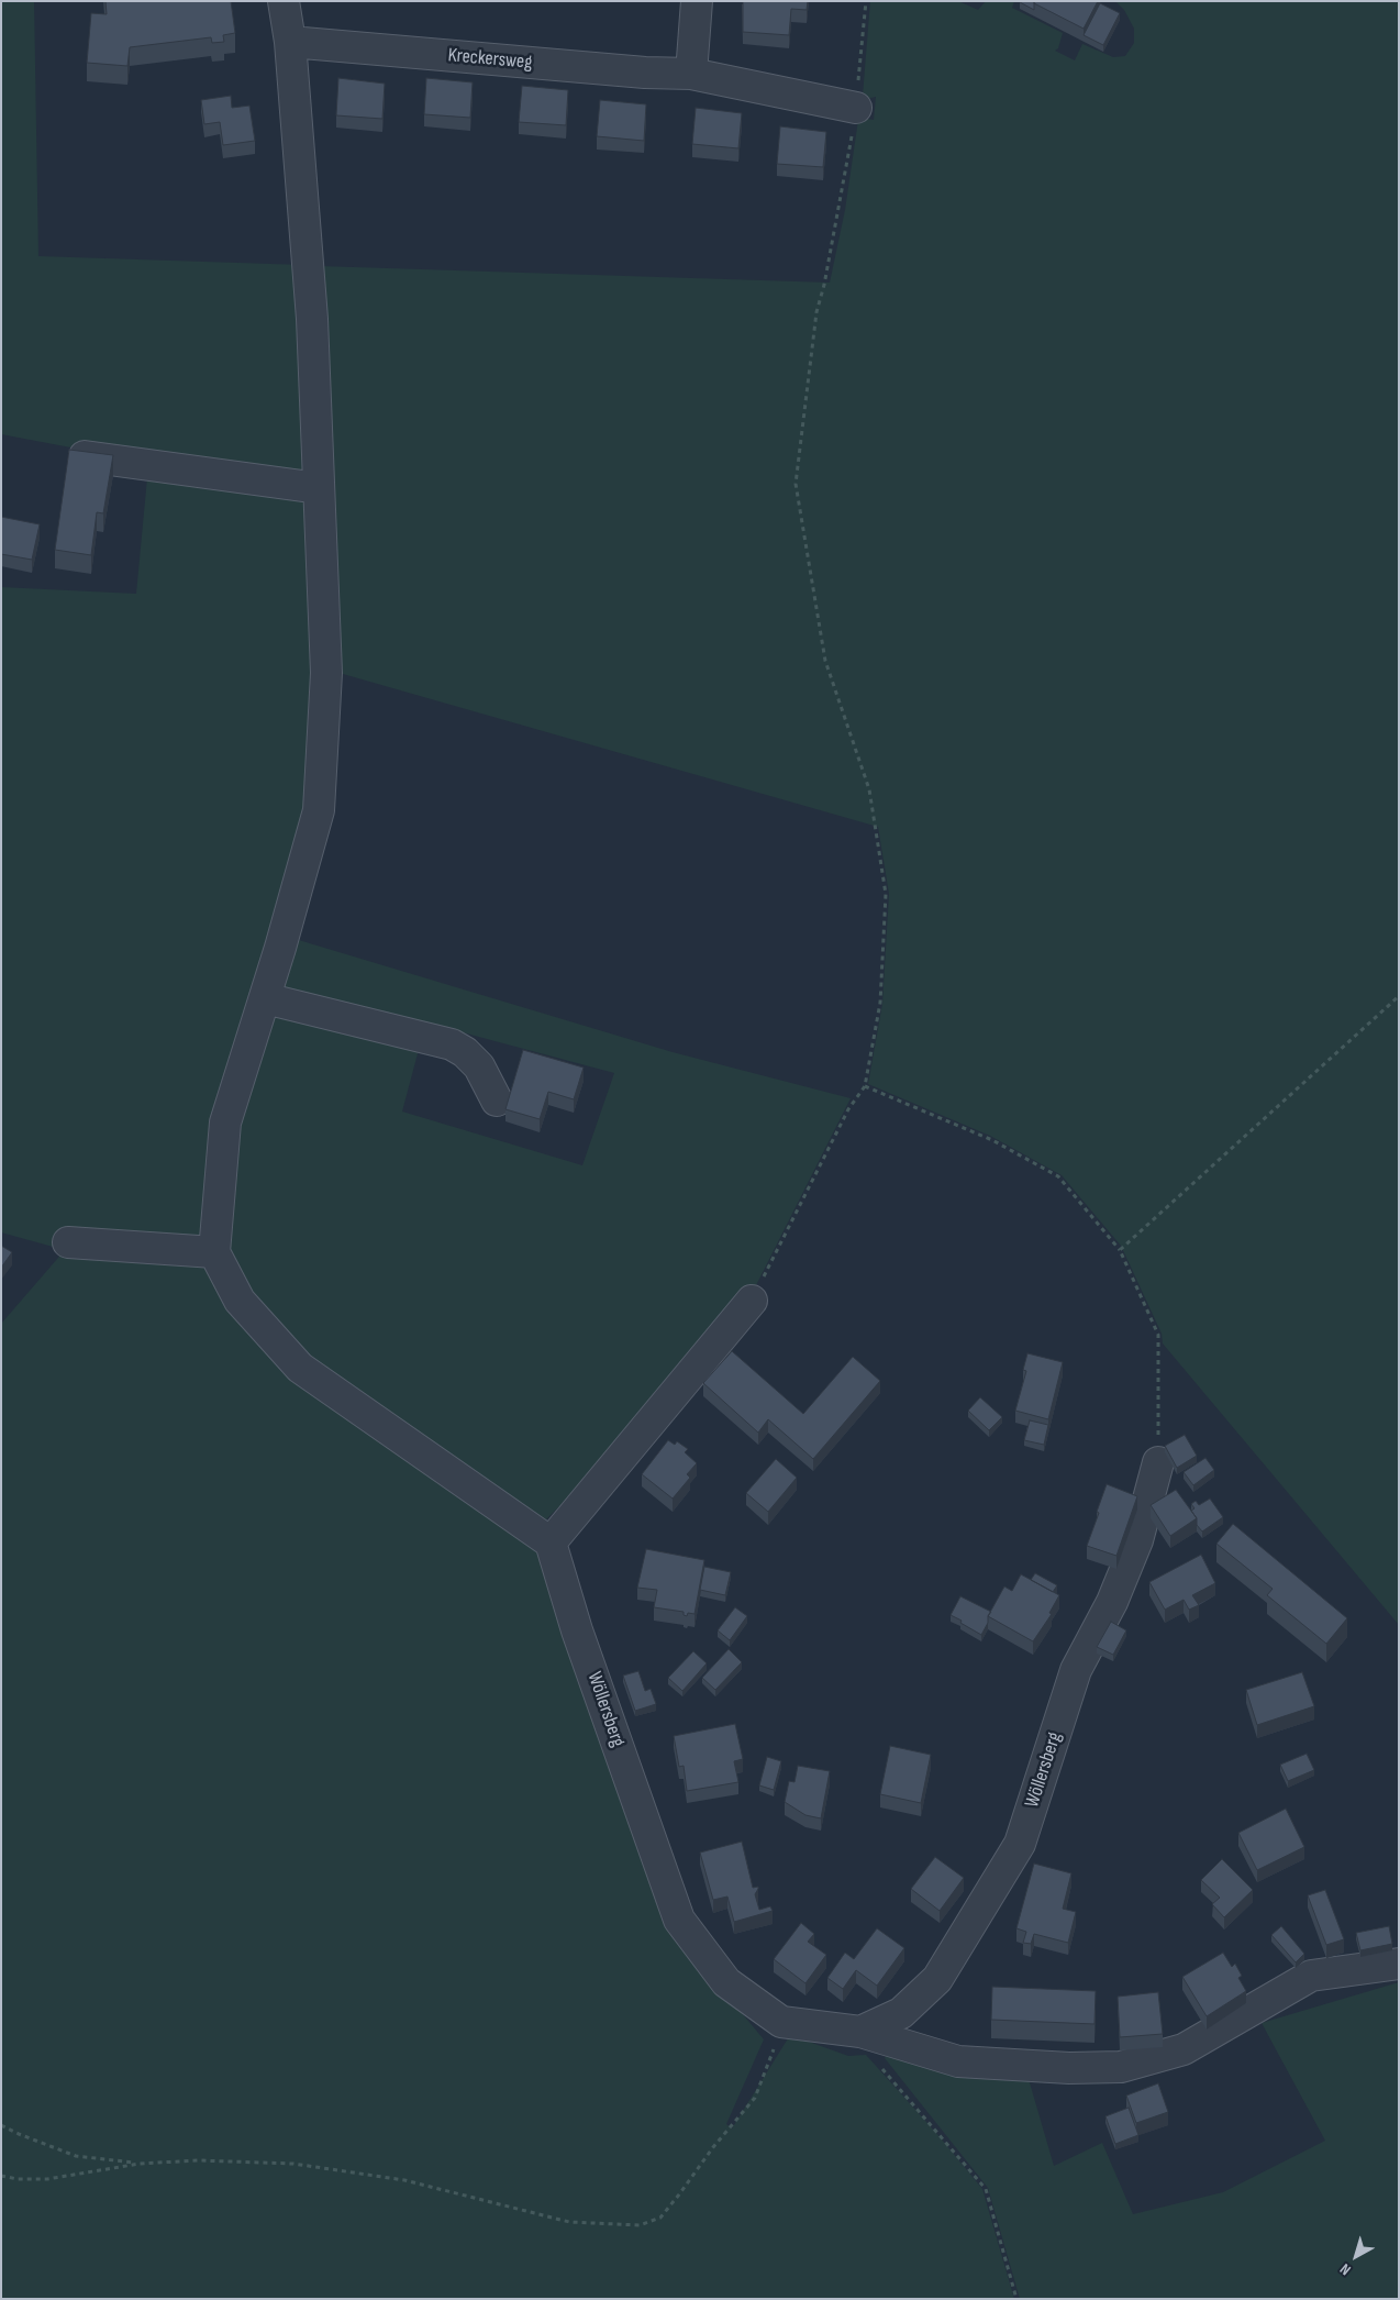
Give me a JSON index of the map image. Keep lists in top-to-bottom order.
{
  "streets": {
    "street": ["Kreckersweg", "Wöllersberg"]
  },
  "north": "bottom left"
}
